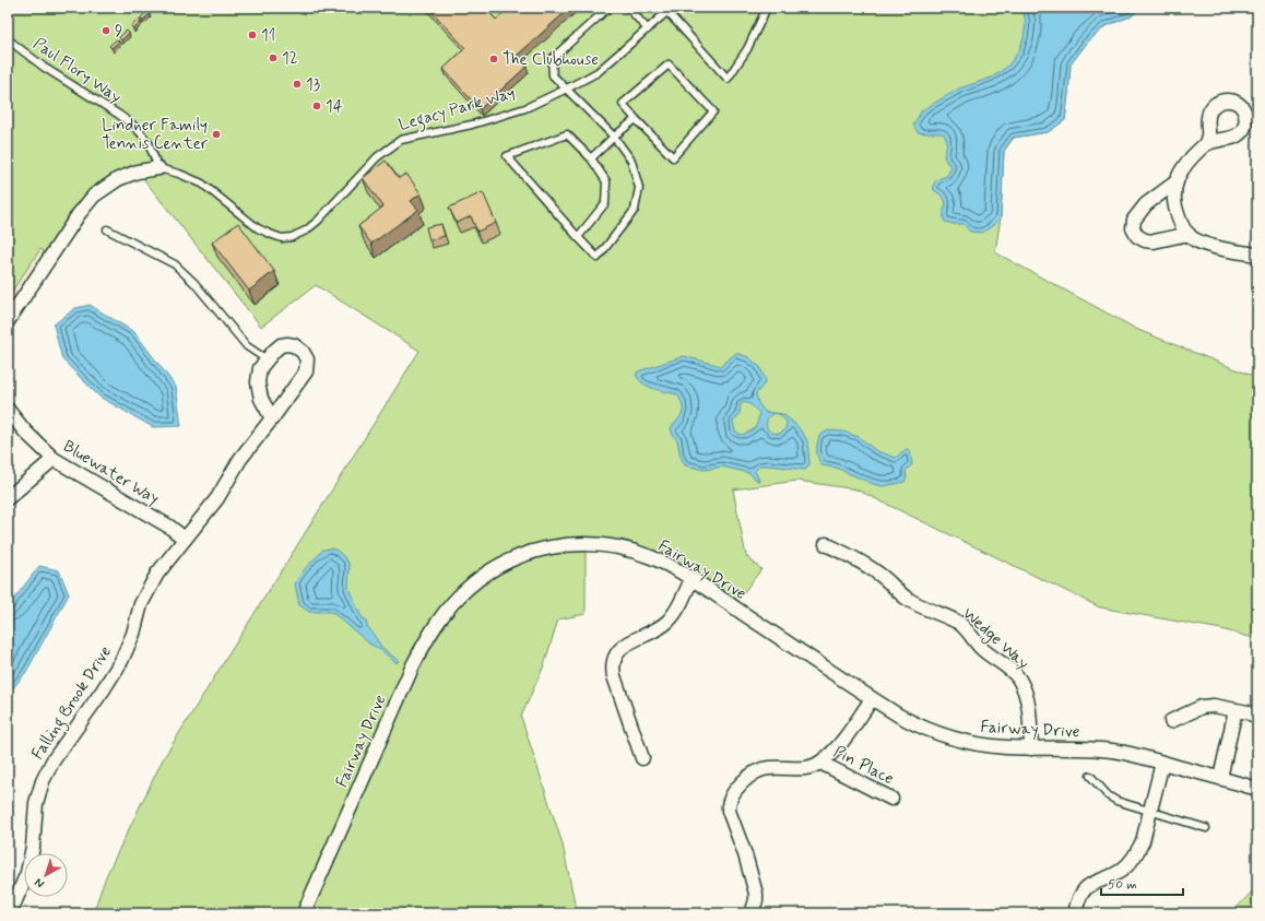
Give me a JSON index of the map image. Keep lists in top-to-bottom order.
{
  "streets": {
    "street": [
      "Legacy Park Way",
      "Bluewater Way",
      "Fairway Drive",
      "Wedge Way",
      "Falling Brook Drive",
      "Pin Place"
    ],
    "lane": ["Paul Flory Way"]
  },
  "crossings": [
    ["Paul Flory Way", "Legacy Park Way"],
    ["Bluewater Way", "Falling Brook Drive"],
    ["Fairway Drive", "Wedge Way"]
  ],
  "places": [
    "9",
    "11",
    "12",
    "The Clubhouse",
    "13",
    "14",
    "Lindner Family Tennis Center"
  ],
  "scale_bar": "50 m",
  "north": "bottom left"
}
